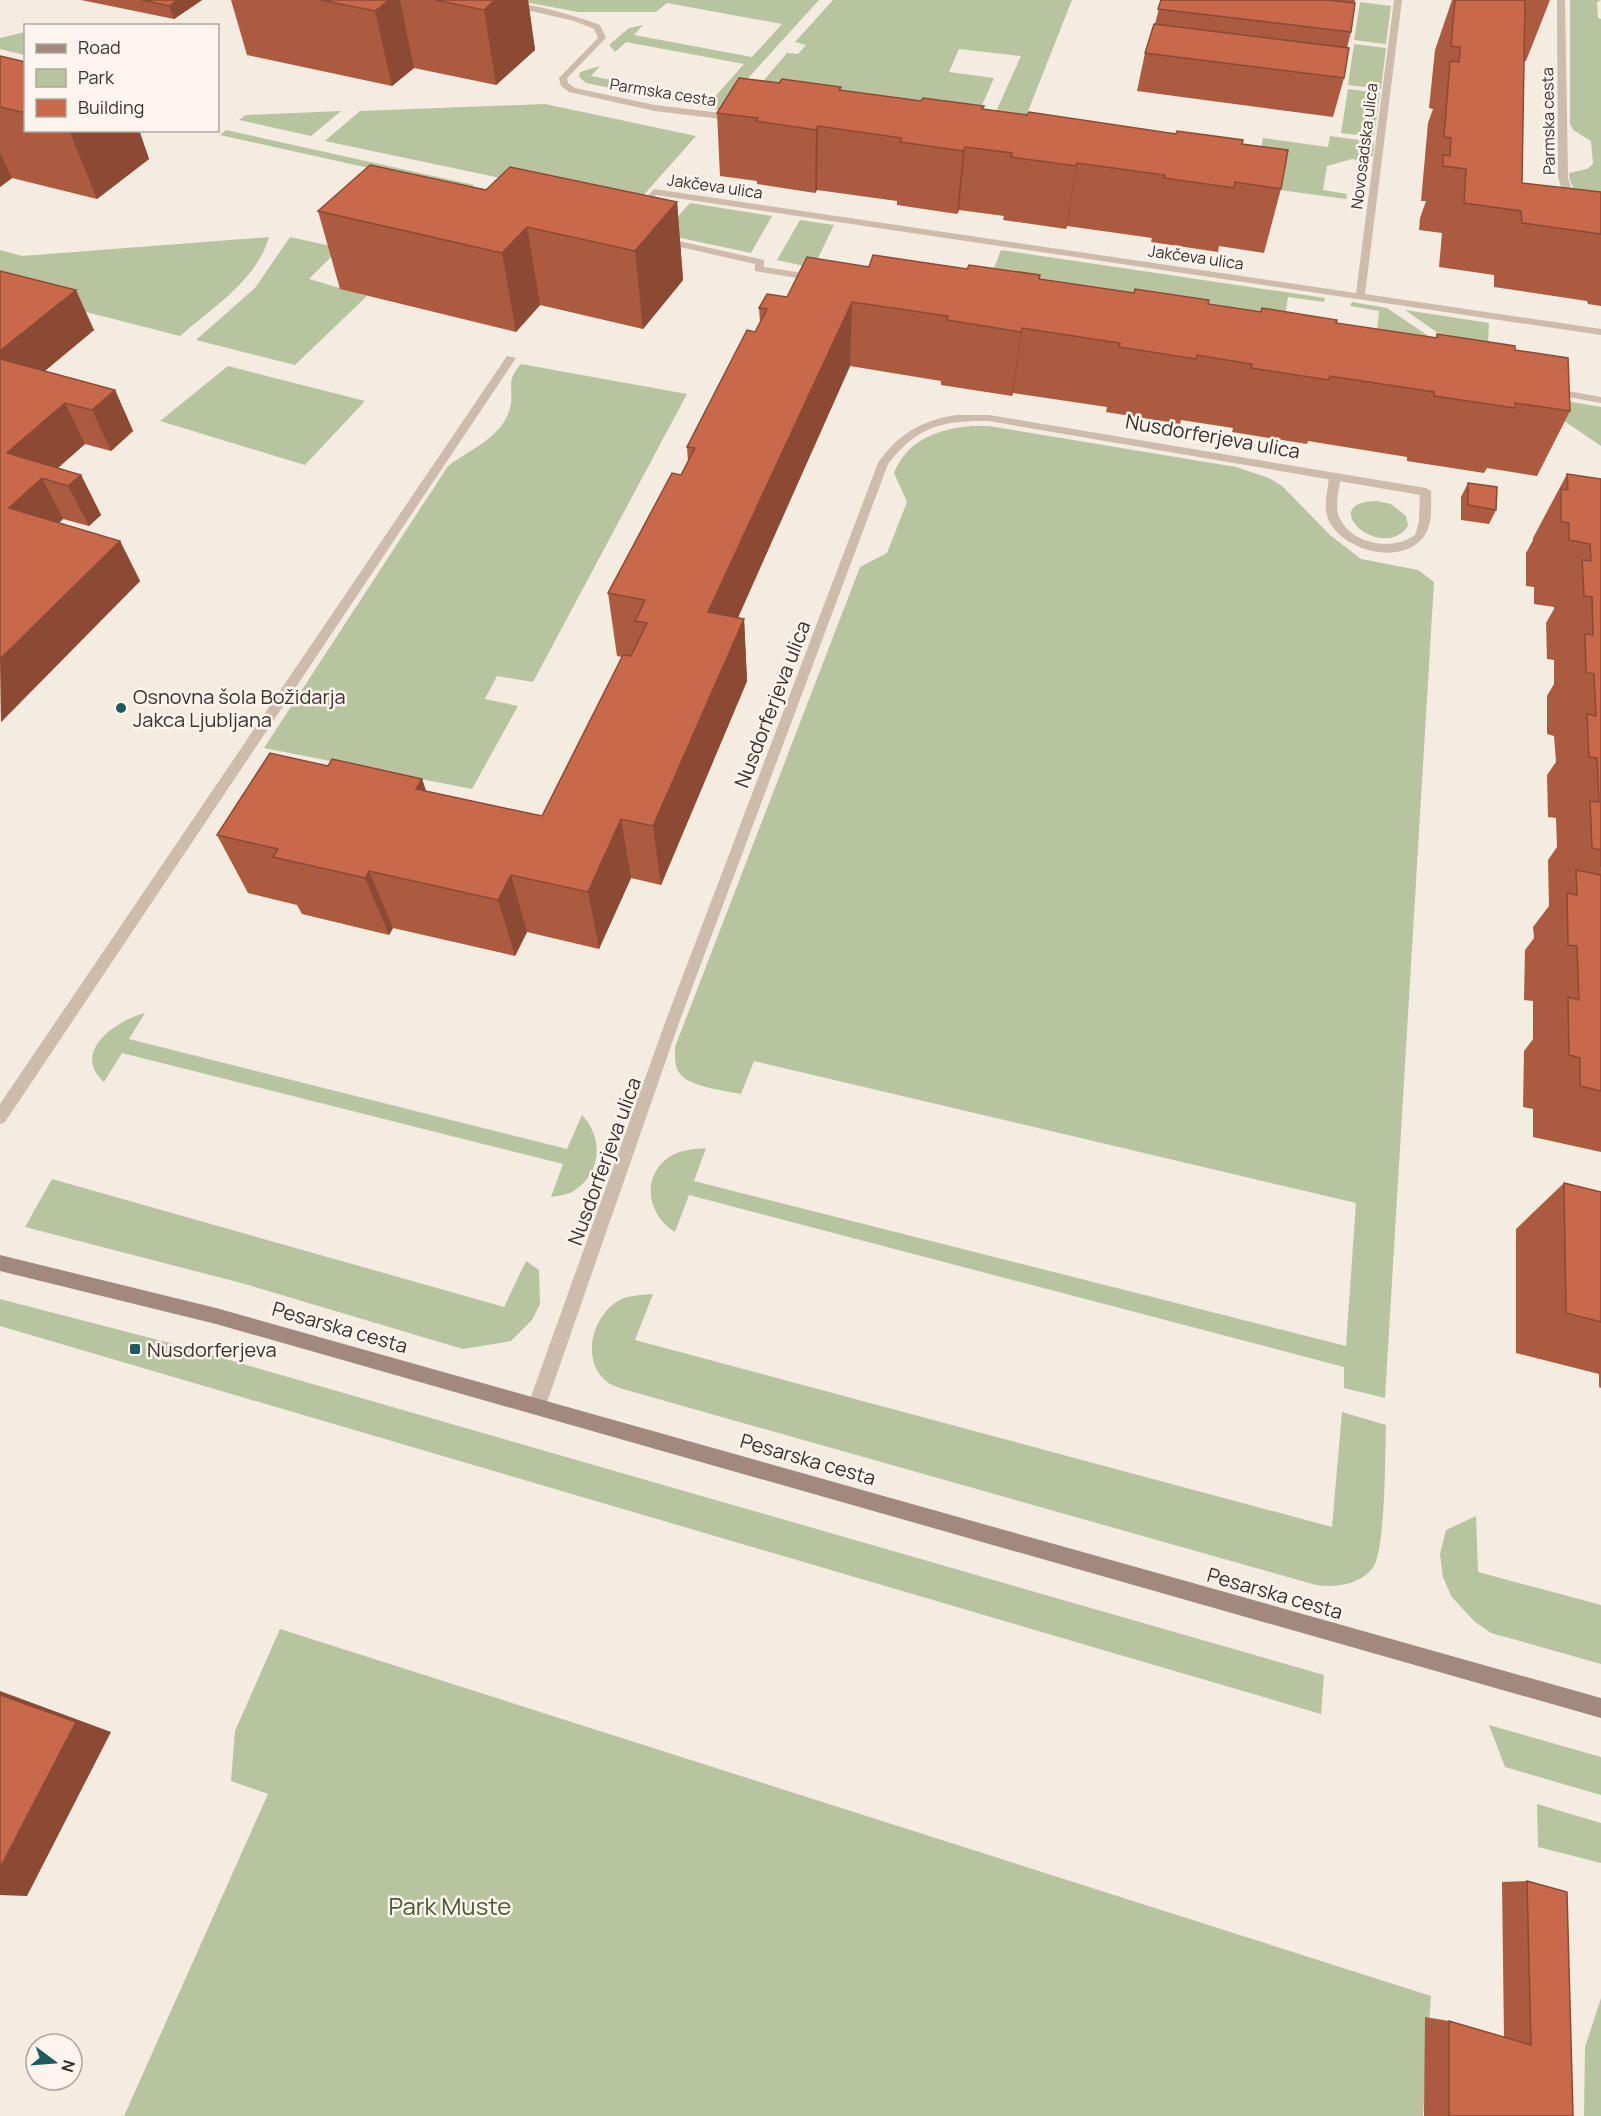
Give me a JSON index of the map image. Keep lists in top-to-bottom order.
{
  "streets": {
    "street": [
      "Parmska cesta",
      "Novosadska ulica",
      "Jakčeva ulica",
      "Nusdorferjeva ulica",
      "Pesarska cesta"
    ]
  },
  "crossings": [
    ["Novosadska ulica", "Jakčeva ulica"],
    ["Nusdorferjeva ulica", "Pesarska cesta"]
  ],
  "parks": ["Park Muste"],
  "places": {
    "other": ["Osnovna šola Božidarja Jakca Ljubljana"],
    "transit": ["Nusdorferjeva"]
  },
  "legend": ["Road", "Park", "Building"],
  "north": "right"
}
